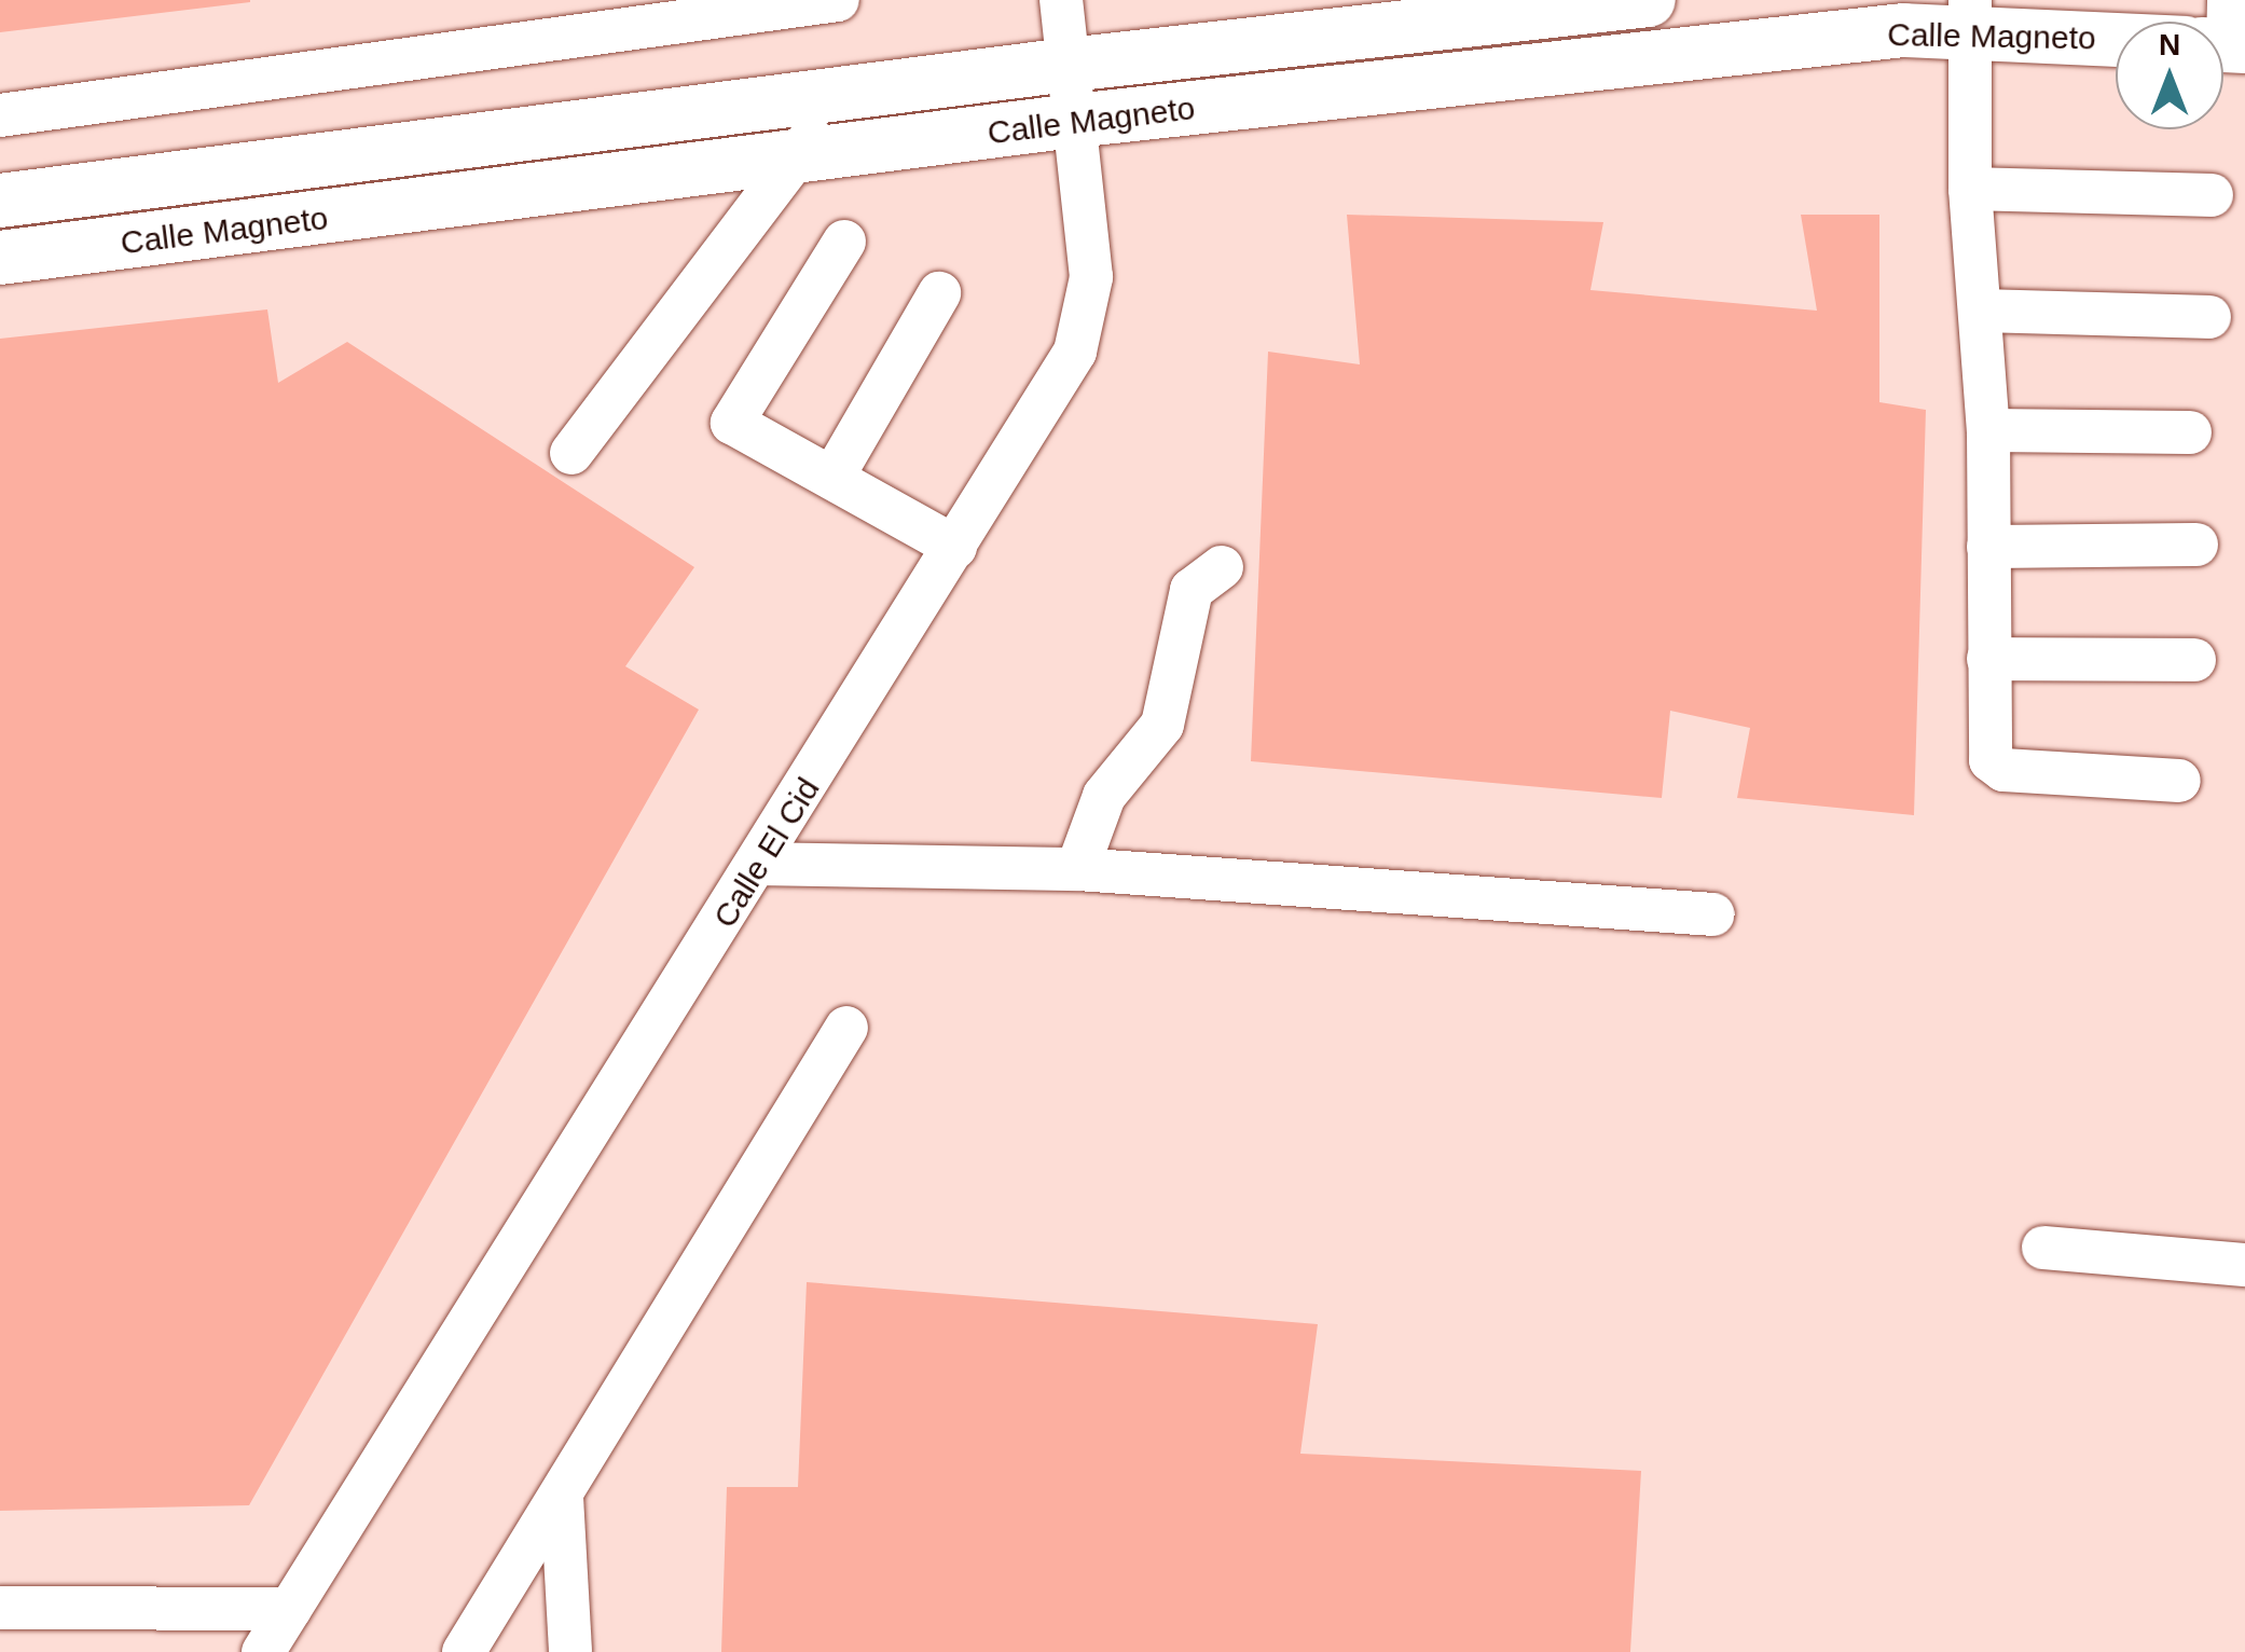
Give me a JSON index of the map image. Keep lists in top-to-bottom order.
{
  "streets": {
    "main road": ["Calle Magneto"],
    "street": ["Calle El Cid"]
  },
  "crossings": [
    ["Calle Magneto", "Calle El Cid"]
  ],
  "north": "top"
}
